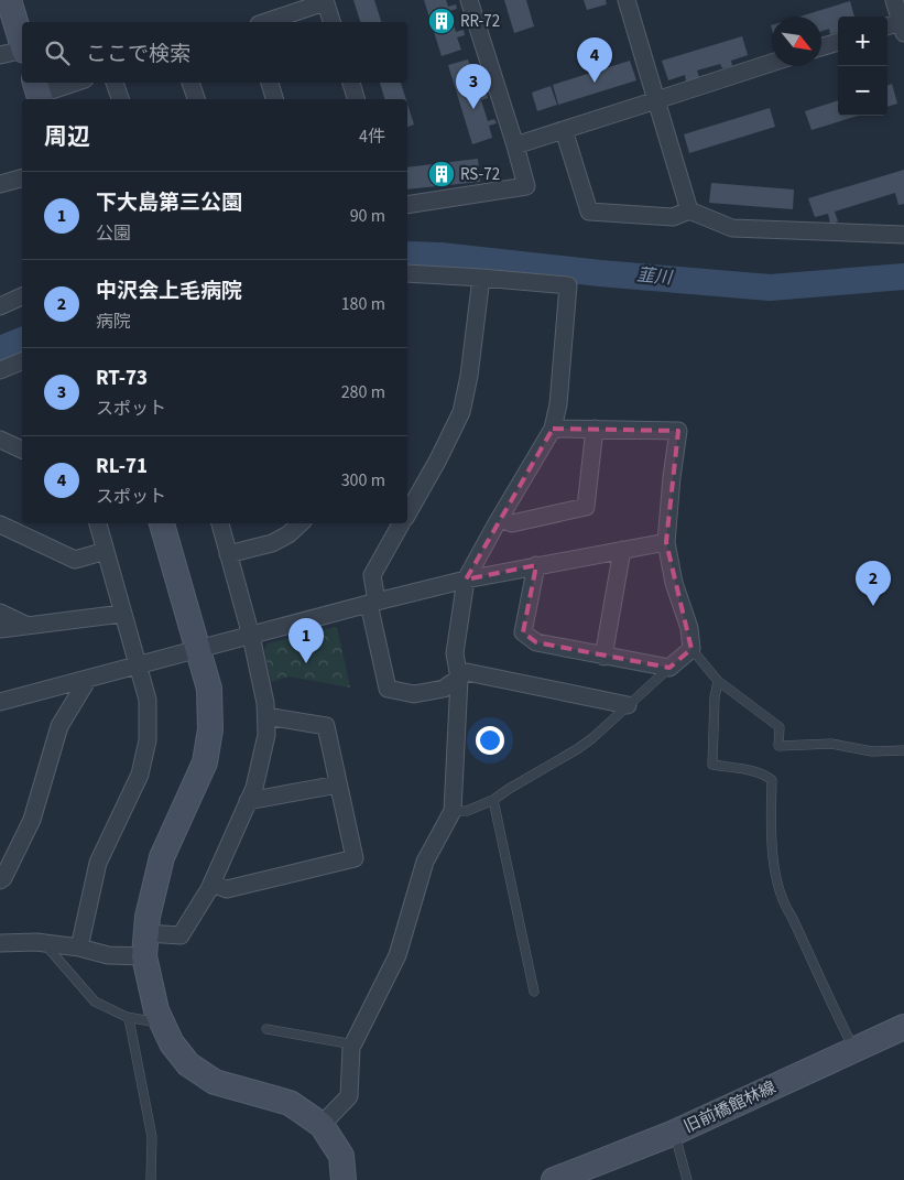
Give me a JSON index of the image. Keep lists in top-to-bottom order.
{
  "streets": {
    "street": ["旧前橋館林線"]
  },
  "water": ["韮川"],
  "places": {
    "building": ["RR-72", "RS-72"]
  },
  "north": "bottom right",
  "page": {
    "map_buttons": ["+", "−"],
    "search": "ここで検索",
    "pins": [
      "4",
      "3",
      "2",
      "1"
    ],
    "heading": ["周辺", "4件"],
    "list": [
      {
        "mark": "1",
        "name": "下大島第三公園",
        "note": "公園",
        "value": "90 m"
      },
      {
        "mark": "2",
        "name": "中沢会上毛病院",
        "note": "病院",
        "value": "180 m"
      },
      {
        "mark": "3",
        "name": "RT-73",
        "note": "スポット",
        "value": "280 m"
      },
      {
        "mark": "4",
        "name": "RL-71",
        "note": "スポット",
        "value": "300 m"
      }
    ]
  }
}
